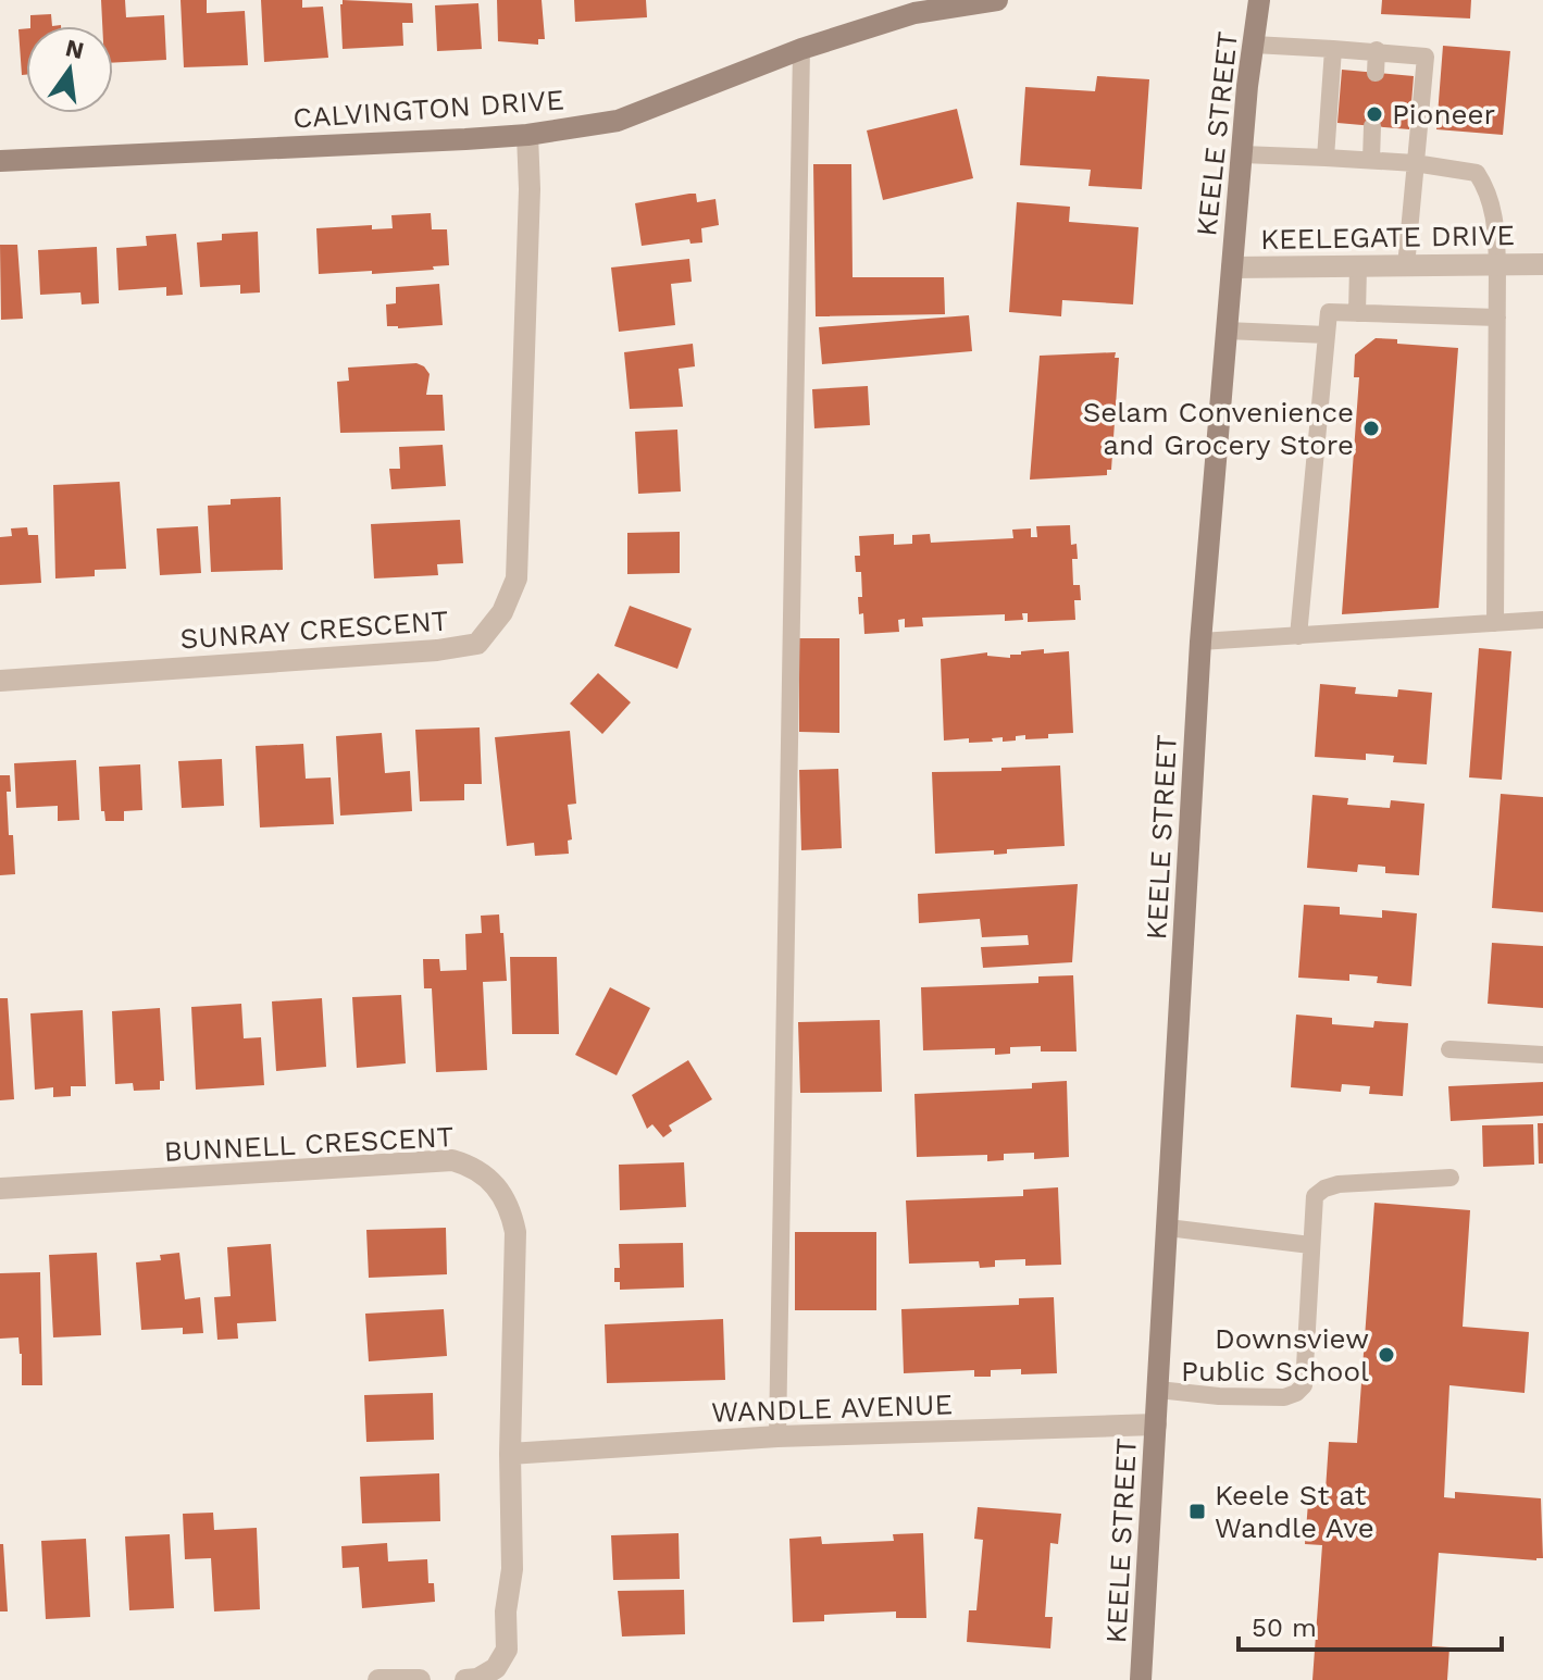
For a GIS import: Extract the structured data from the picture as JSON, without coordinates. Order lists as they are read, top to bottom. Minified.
{"streets":{"main road":["CALVINGTON DRIVE","KEELE STREET"],"street":["KEELEGATE DRIVE","SUNRAY CRESCENT","BUNNELL CRESCENT","WANDLE AVENUE"]},"crossings":[["CALVINGTON DRIVE","SUNRAY CRESCENT"],["KEELE STREET","KEELEGATE DRIVE"],["KEELE STREET","WANDLE AVENUE"],["BUNNELL CRESCENT","WANDLE AVENUE"]],"places":{"other":["Pioneer","Selam Convenience and Grocery Store","Downsview Public School"],"transit":["Keele St at Wandle Ave"]},"scale_bar":"50 m","north":"top"}
